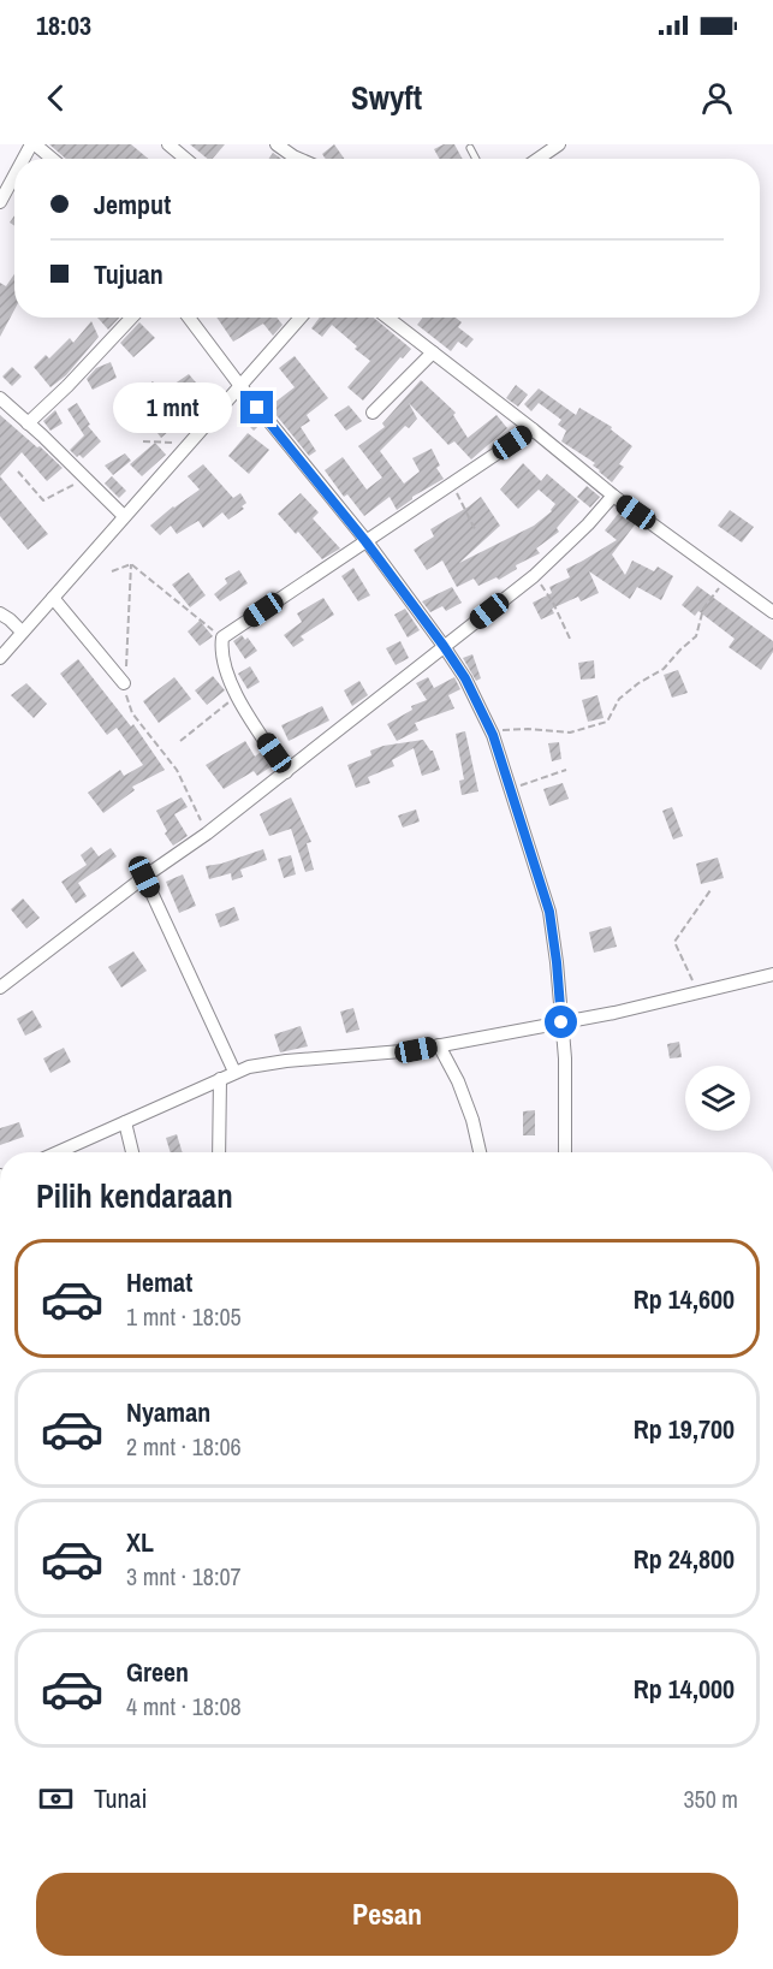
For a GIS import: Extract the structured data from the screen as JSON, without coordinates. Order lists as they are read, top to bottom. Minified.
{"page":{"status":"18:03","header":"Swyft","banner":["Jemput","Tujuan"],"bubble":"1 mnt","heading":"Pilih kendaraan","list":[{"name":"Hemat","note":"1 mnt · 18:05","value":"Rp 14,600"},{"name":"Nyaman","note":"2 mnt · 18:06","value":"Rp 19,700"},{"name":"XL","note":"3 mnt · 18:07","value":"Rp 24,800"},{"name":"Green","note":"4 mnt · 18:08","value":"Rp 14,000"}],"pay":["Tunai","350 m"],"buttons":"Pesan"}}
